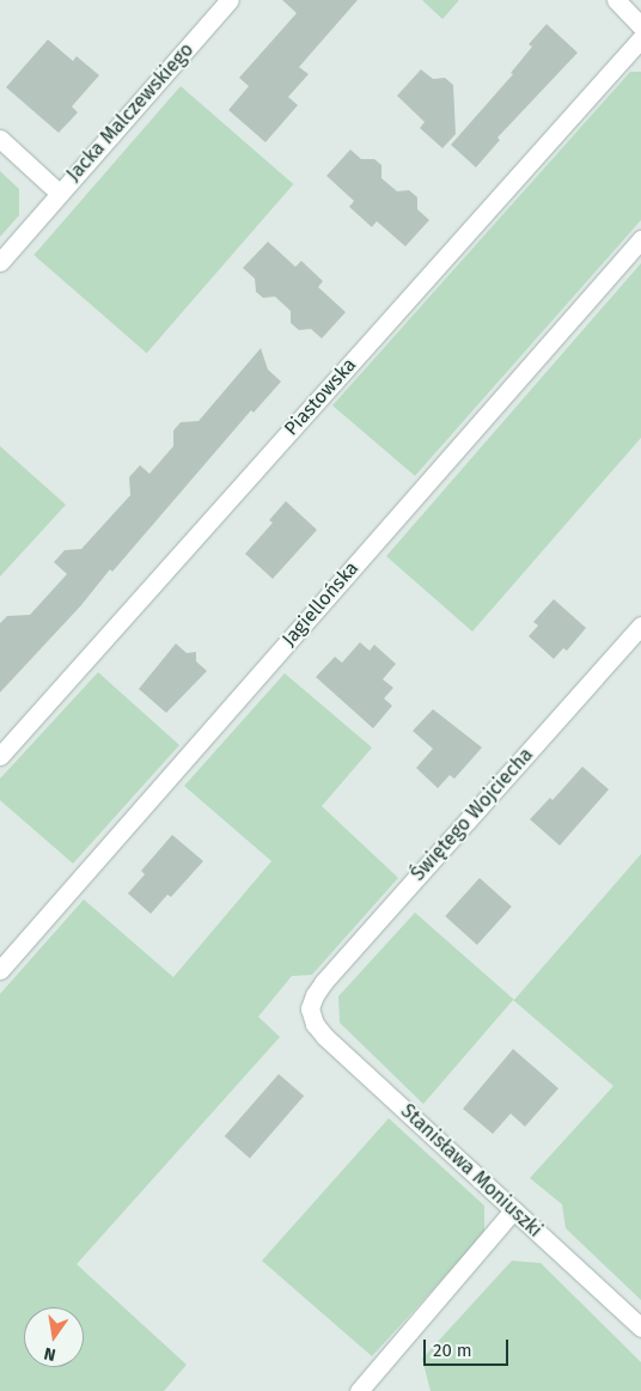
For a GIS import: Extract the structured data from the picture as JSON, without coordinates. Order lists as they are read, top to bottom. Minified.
{"streets":{"street":["Jacka Malczewskiego","Piastowska","Jagiellońska","Świętego Wojciecha","Stanisława Moniuszki"]},"crossings":[["Świętego Wojciecha","Stanisława Moniuszki"]],"scale_bar":"20 m","north":"bottom"}
